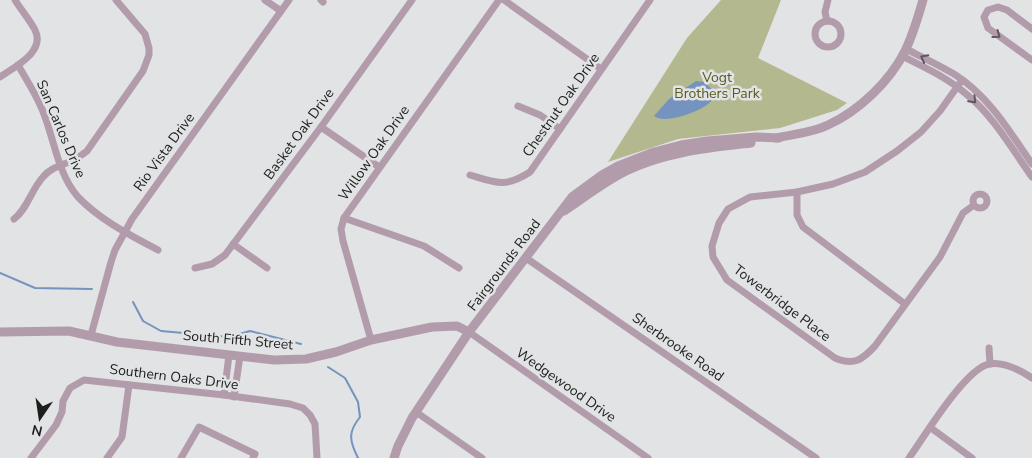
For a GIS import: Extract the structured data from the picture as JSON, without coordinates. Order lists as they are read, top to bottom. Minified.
{"streets":{"street":["Chestnut Oak Drive","San Carlos Drive","Basket Oak Drive","Rio Vista Drive","Willow Oak Drive","Fairgrounds Road","Towerbridge Place","South Fifth Street","Sherbrooke Road","Southern Oaks Drive","Wedgewood Drive"]},"crossings":[["San Carlos Drive","Rio Vista Drive"],["Rio Vista Drive","South Fifth Street"],["Willow Oak Drive","South Fifth Street"],["Fairgrounds Road","South Fifth Street"],["Fairgrounds Road","Sherbrooke Road"],["Fairgrounds Road","Wedgewood Drive"],["South Fifth Street","Wedgewood Drive"]],"parks":["Vogt Brothers Park"],"north":"bottom"}
